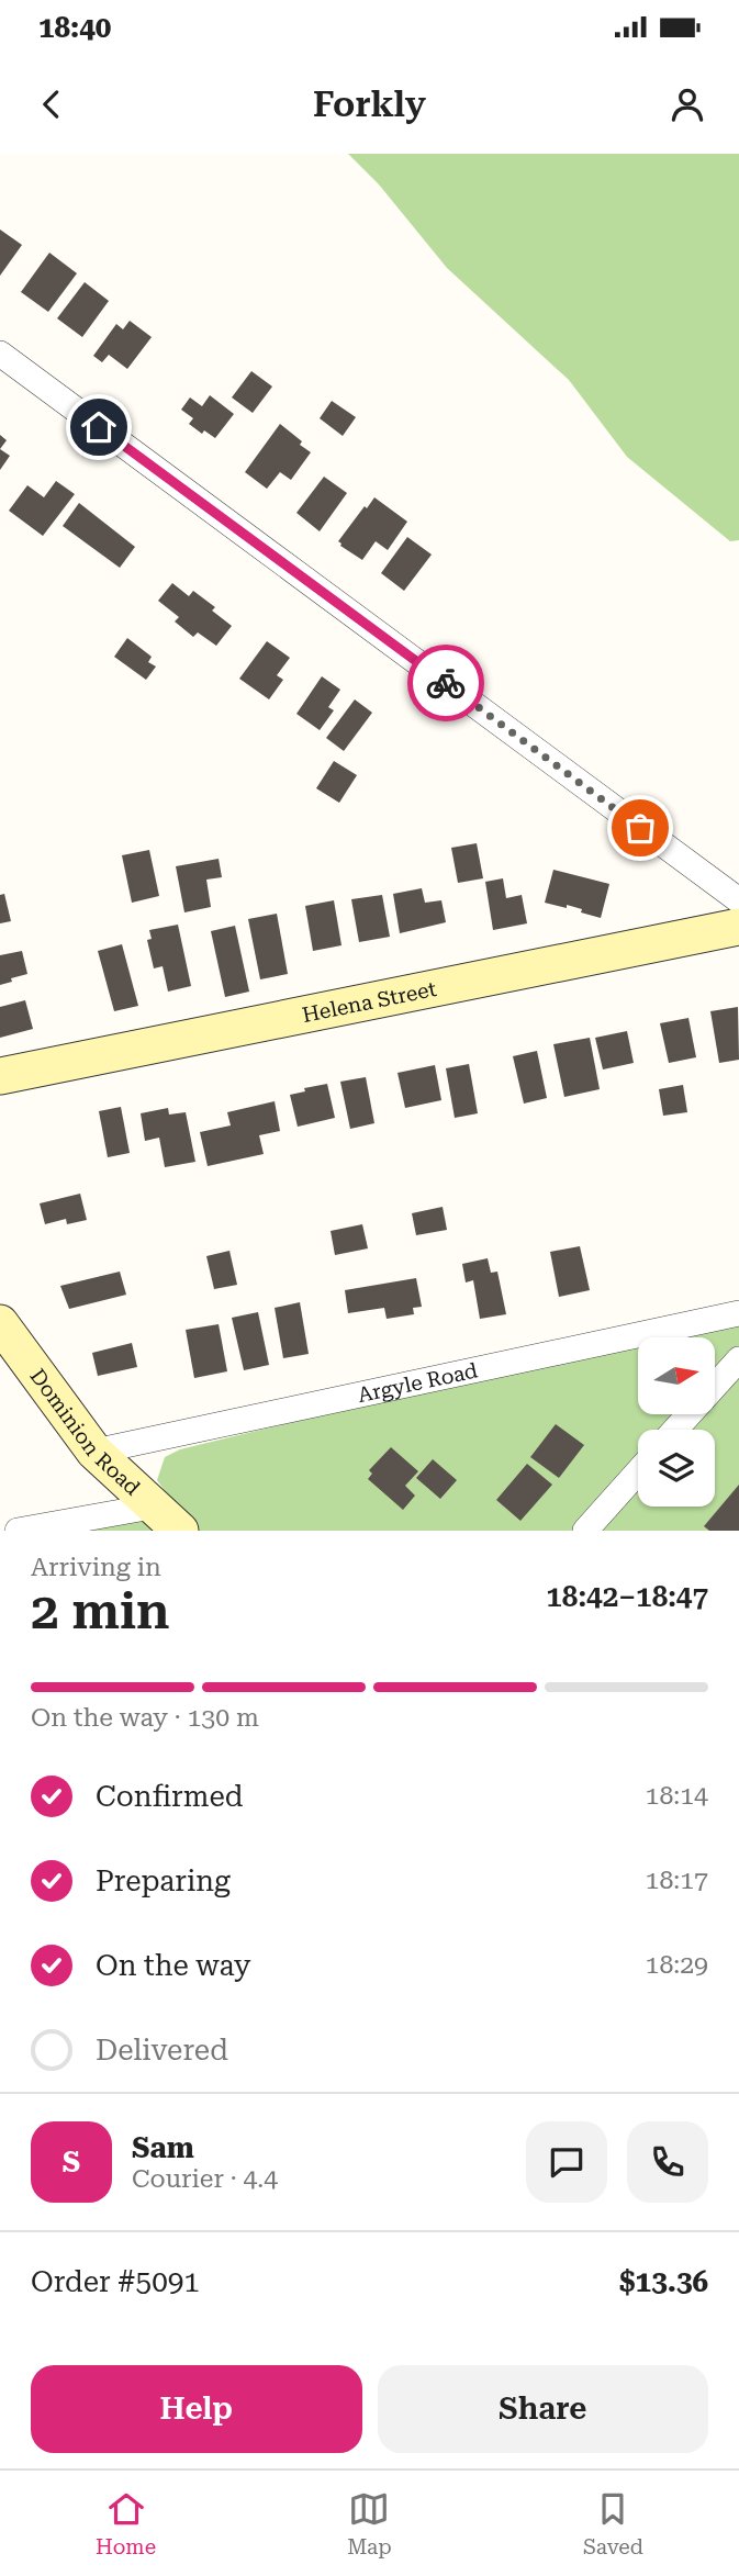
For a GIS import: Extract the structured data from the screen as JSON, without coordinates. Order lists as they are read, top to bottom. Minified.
{"streets":{"main road":["Helena Street","Dominion Road"],"street":["Argyle Road"]},"crossings":[["Argyle Road","Dominion Road"]],"north":"right","page":{"status":"18:40","header":"Forkly","heading":["2 min","Arriving in","18:42–18:47"],"panel":["Sam","Courier · 4.4","Order #5091","$13.36"],"bar":"On the way · 130 m","list":[["Confirmed","18:14"],["Preparing","18:17"],["On the way","18:29"],"Delivered"],"round":"S","buttons":["Help","Share"],"tabs":["Home","Map","Saved"]}}
